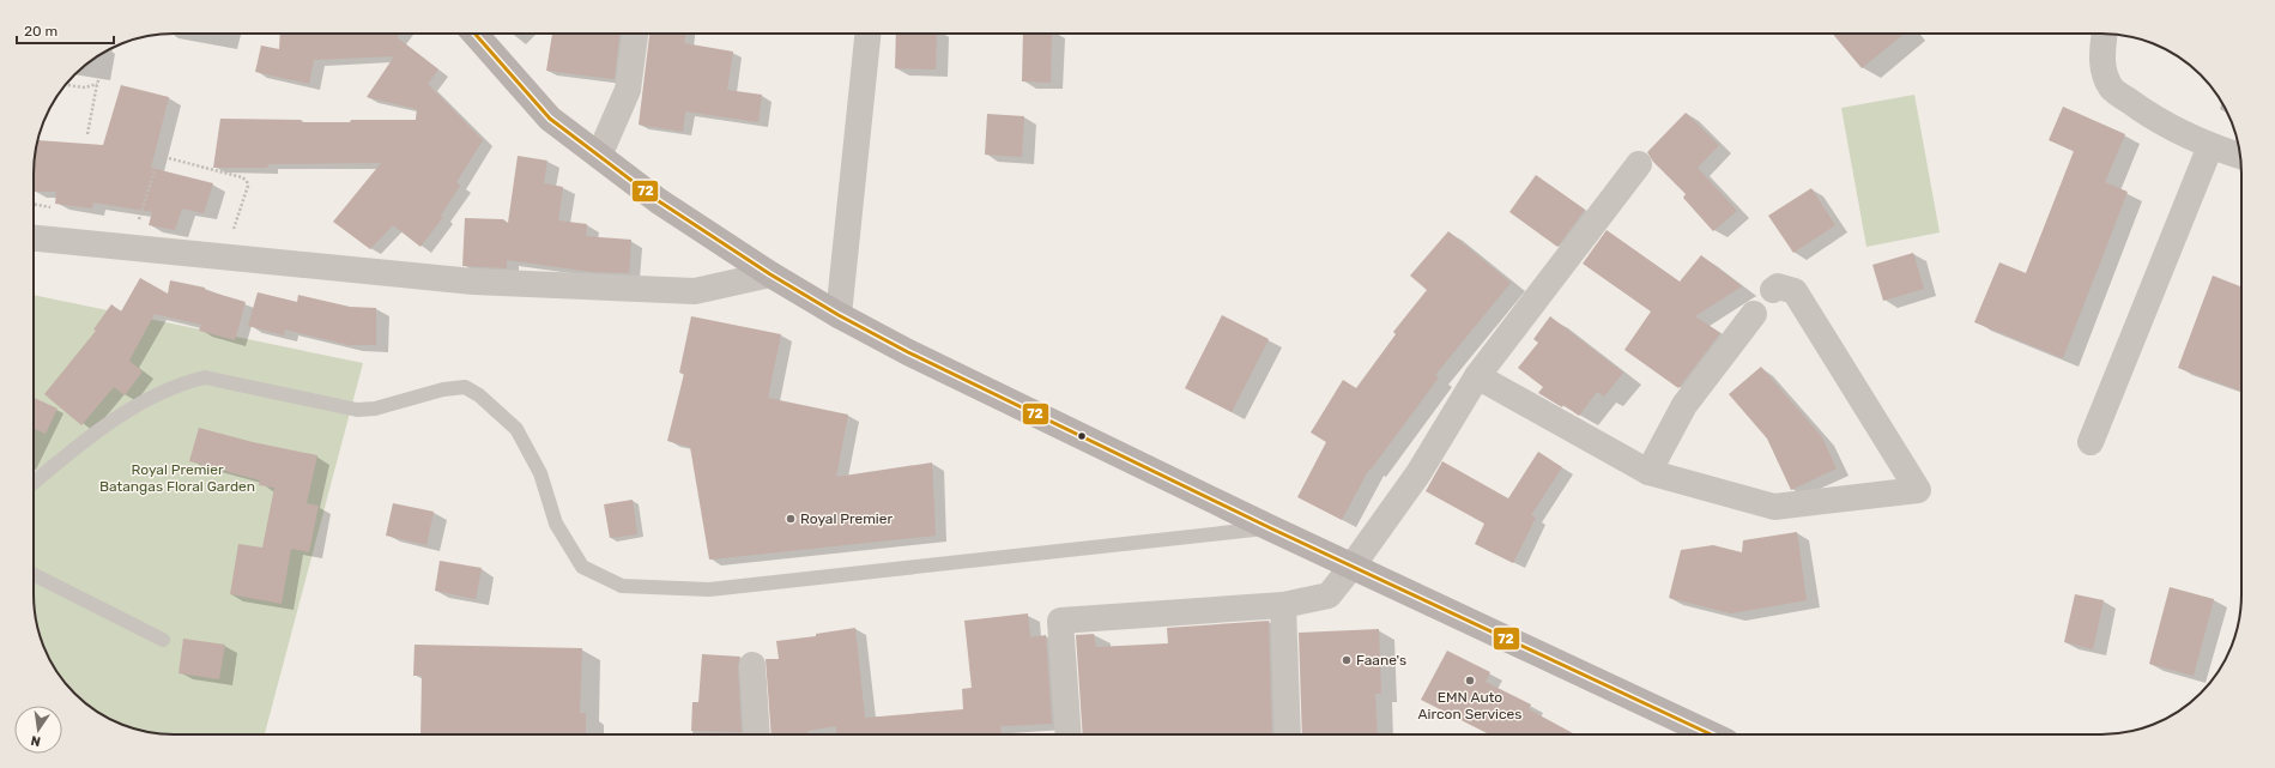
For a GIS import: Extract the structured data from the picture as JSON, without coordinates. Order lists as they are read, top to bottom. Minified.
{"parks":["Royal Premier Batangas Floral Garden"],"places":["Royal Premier","Faane's","EMN Auto Aircon Services"],"lines":["transit line 72"],"scale_bar":"20 m","north":"bottom"}
